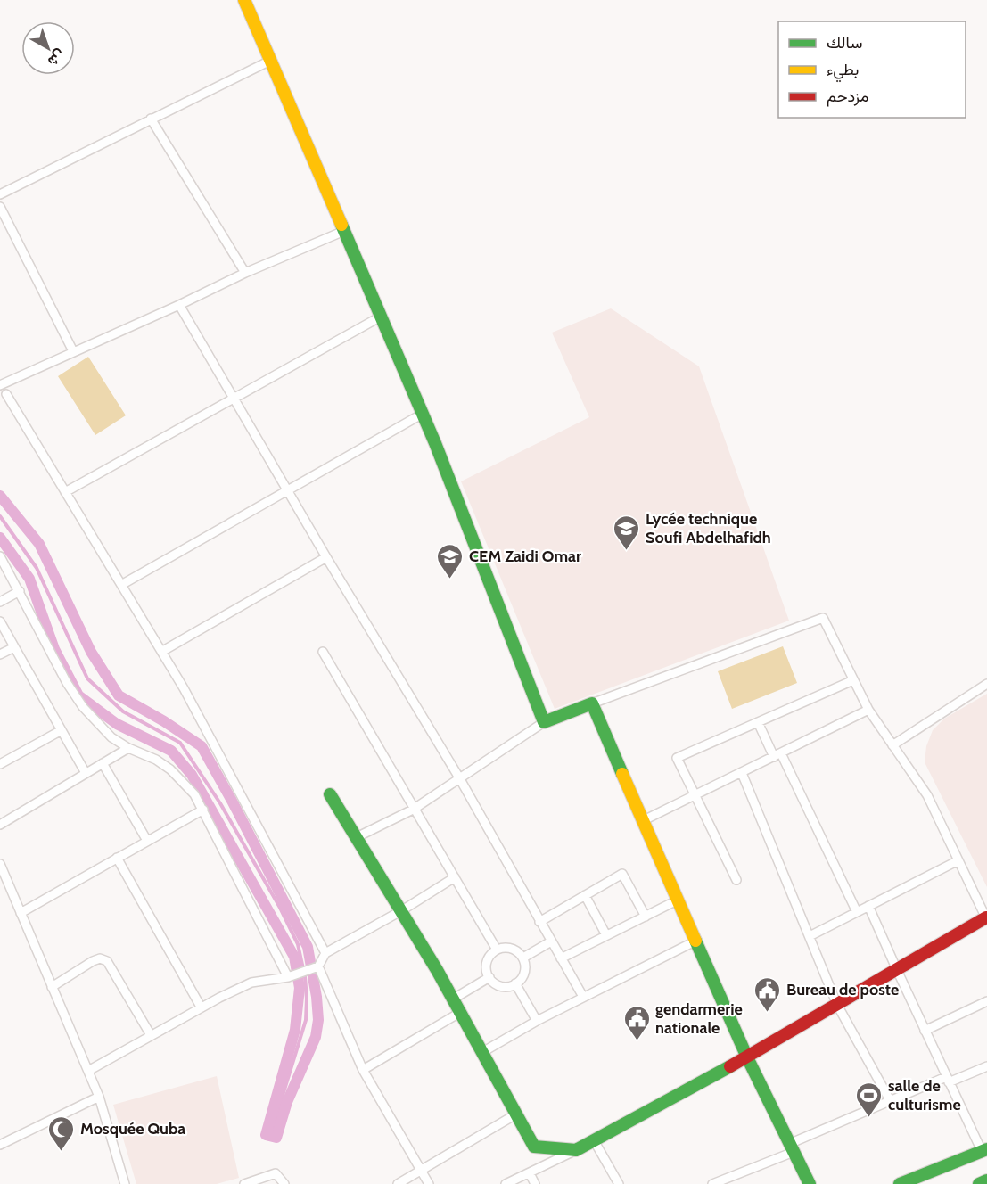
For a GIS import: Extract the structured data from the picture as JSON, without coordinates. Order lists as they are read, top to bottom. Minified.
{"places":{"school or university":["Lycée technique Soufi Abdelhafidh","CEM Zaidi Omar"],"public building":["Bureau de poste","gendarmerie nationale"],"sports":["salle de culturisme"],"mosque":["Mosquée Quba"]},"legend":["سالك","بطيء","مزدحم"],"north":"bottom right"}
